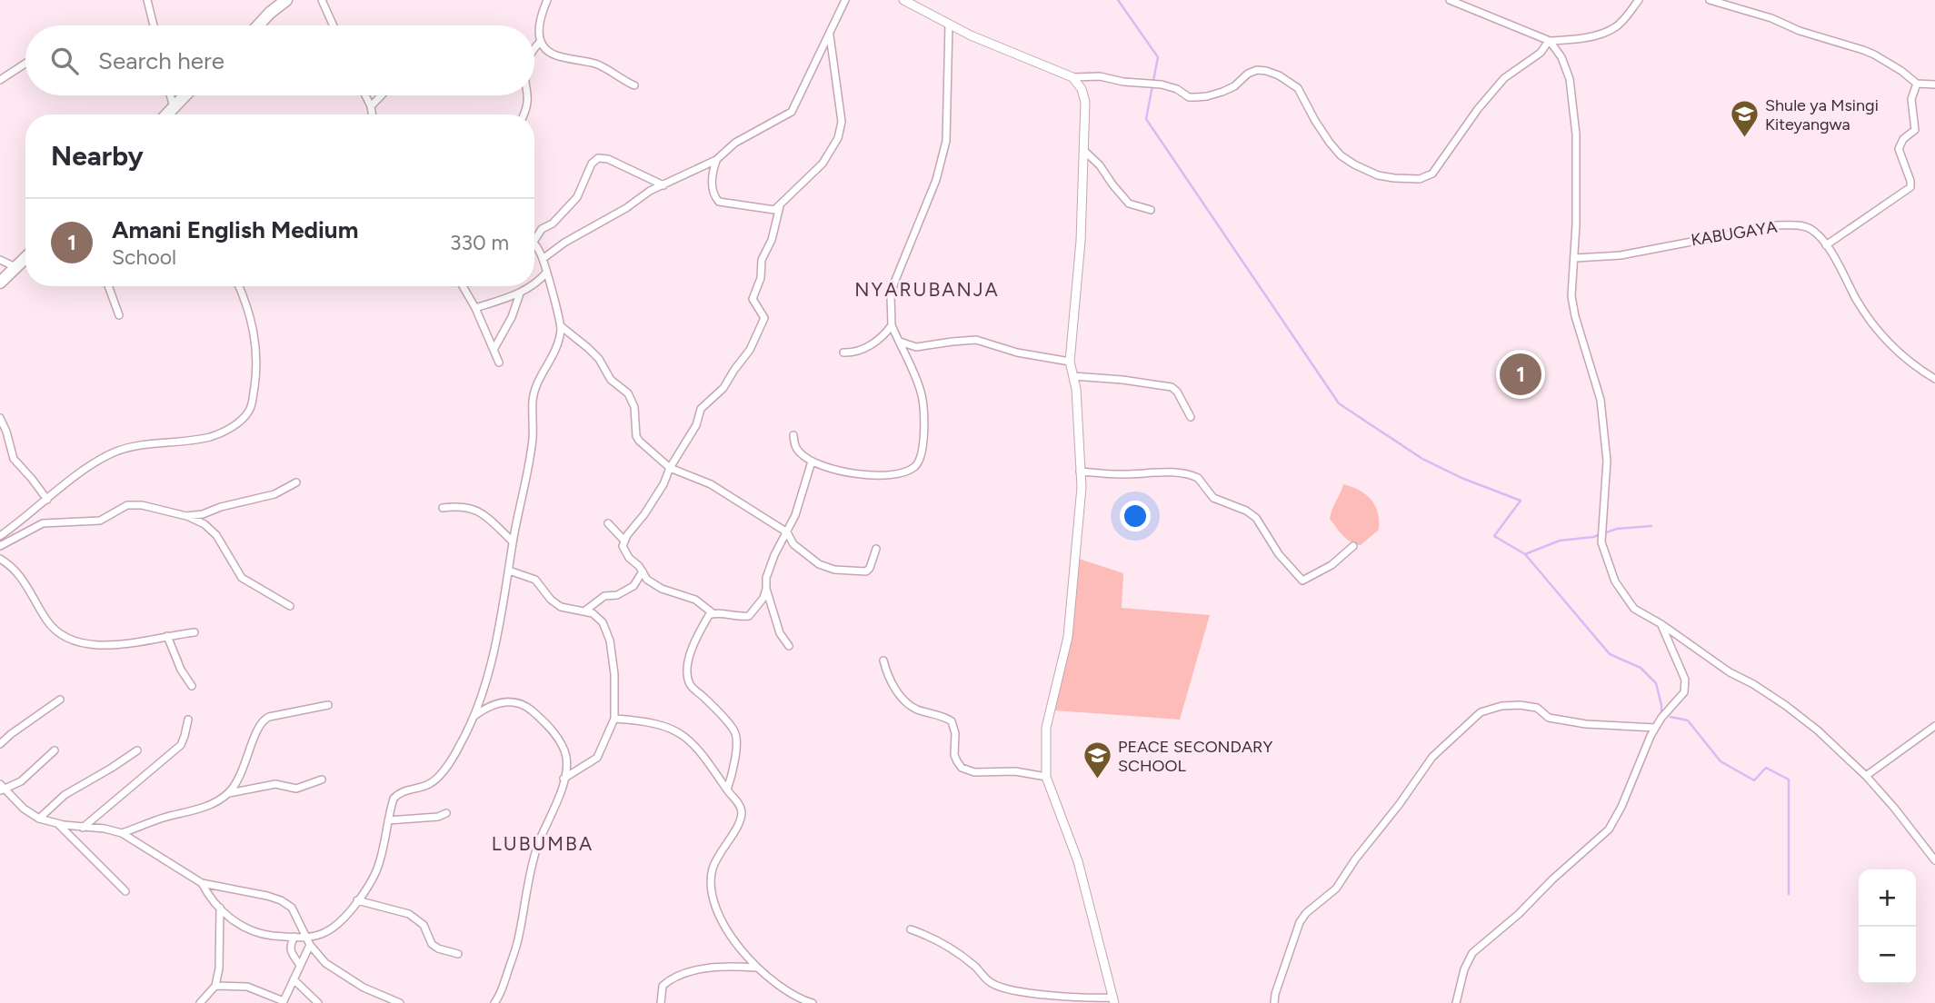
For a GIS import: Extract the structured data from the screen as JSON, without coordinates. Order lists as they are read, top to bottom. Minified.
{"streets":{"street":["KABUGAYA"]},"districts":["NYARUBANJA","LUBUMBA"],"places":{"school or university":["Shule ya Msingi Kiteyangwa","PEACE SECONDARY SCHOOL"]},"page":{"search":"Search here","heading":"Nearby","list":[{"mark":"1","name":"Amani English Medium","note":"School","value":"330 m"}],"pins":"1","map_buttons":["+","−"]}}
